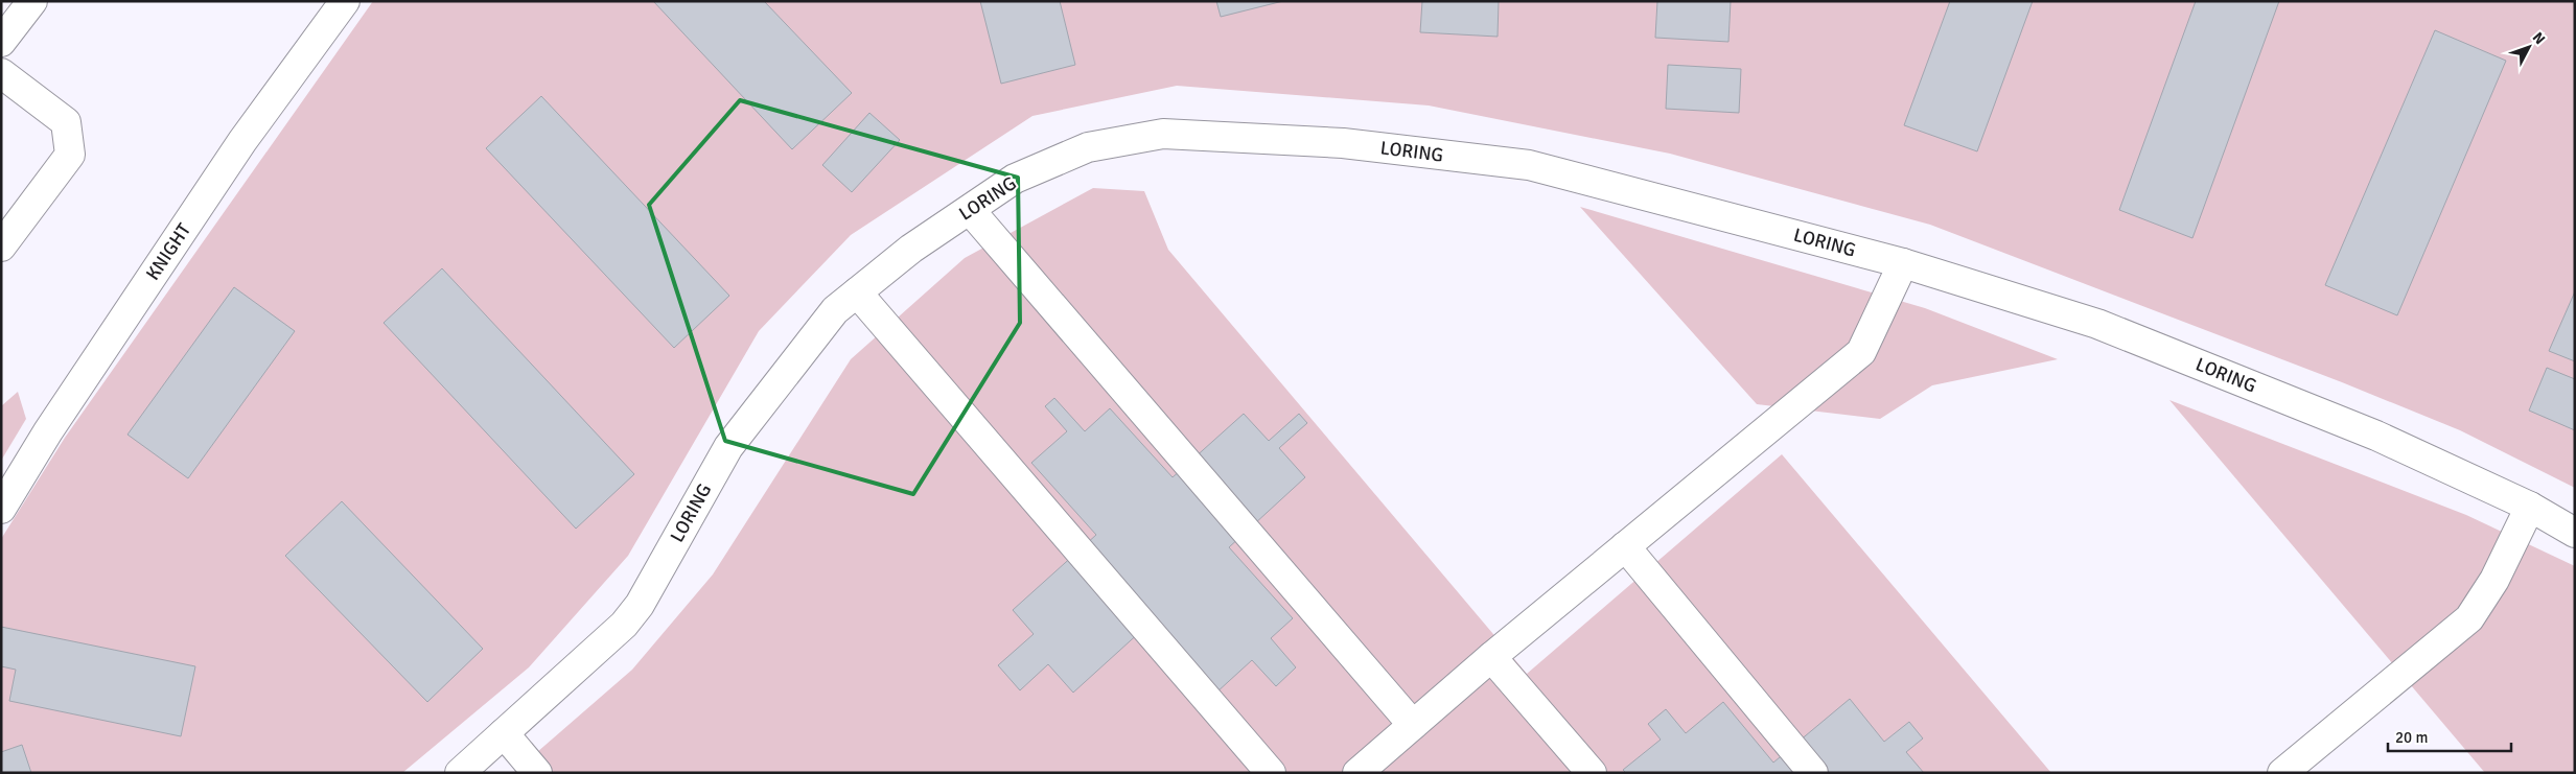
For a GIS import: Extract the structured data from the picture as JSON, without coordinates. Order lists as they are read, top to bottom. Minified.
{"streets":{"street":["LORING","KNIGHT"]},"scale_bar":"20 m","north":"top right"}
